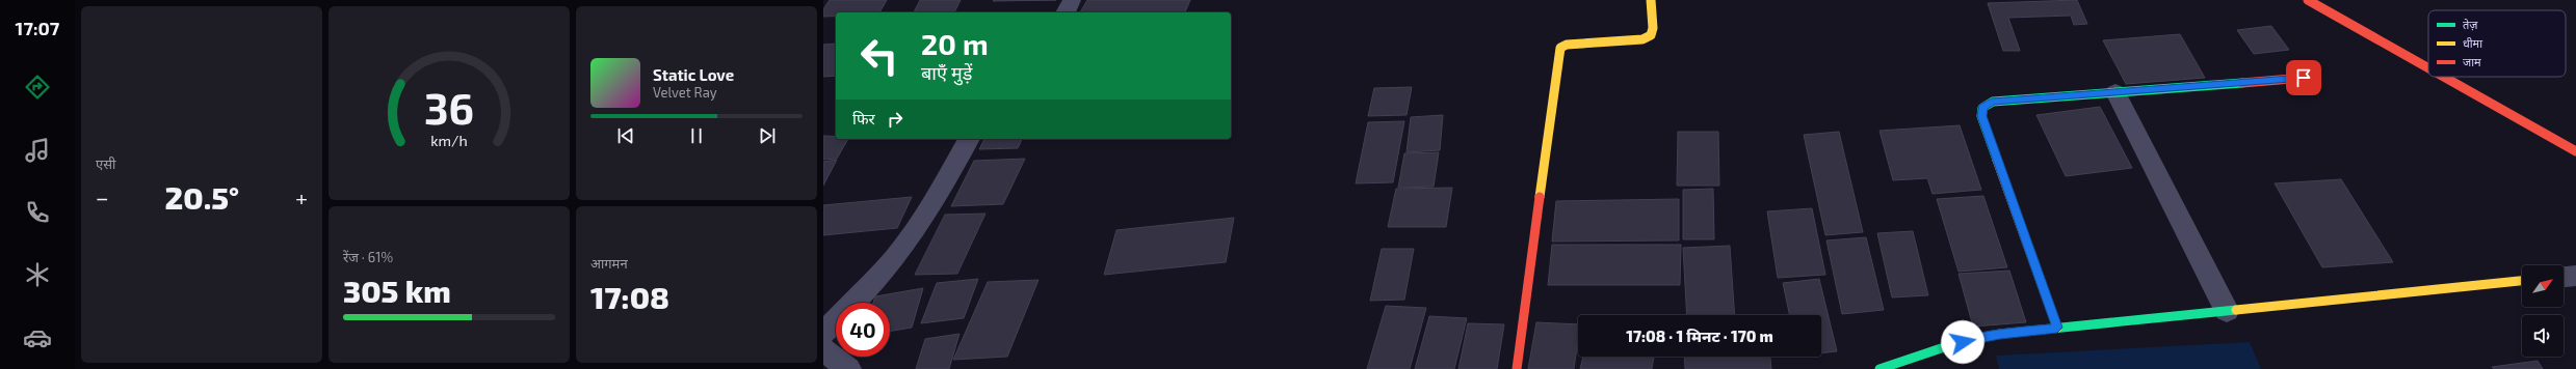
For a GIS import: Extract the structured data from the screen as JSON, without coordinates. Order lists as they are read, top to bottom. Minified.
{"legend":["तेज़","धीमा","जाम"],"north":"top right","page":{"tabs":"17:07","tile":["एसी",["रेंज · 61%","305 km"],["आगमन","17:08"]],"turn":["20 m","बाएँ मुड़ें"],"song":["Static Love","Velvet Ray"],"then":"फिर","heat":["−","20.5°","+"],"limit":"40","trip":"17:08 · 1 मिनट · 170 m","gauge":["36","km/h"]}}
